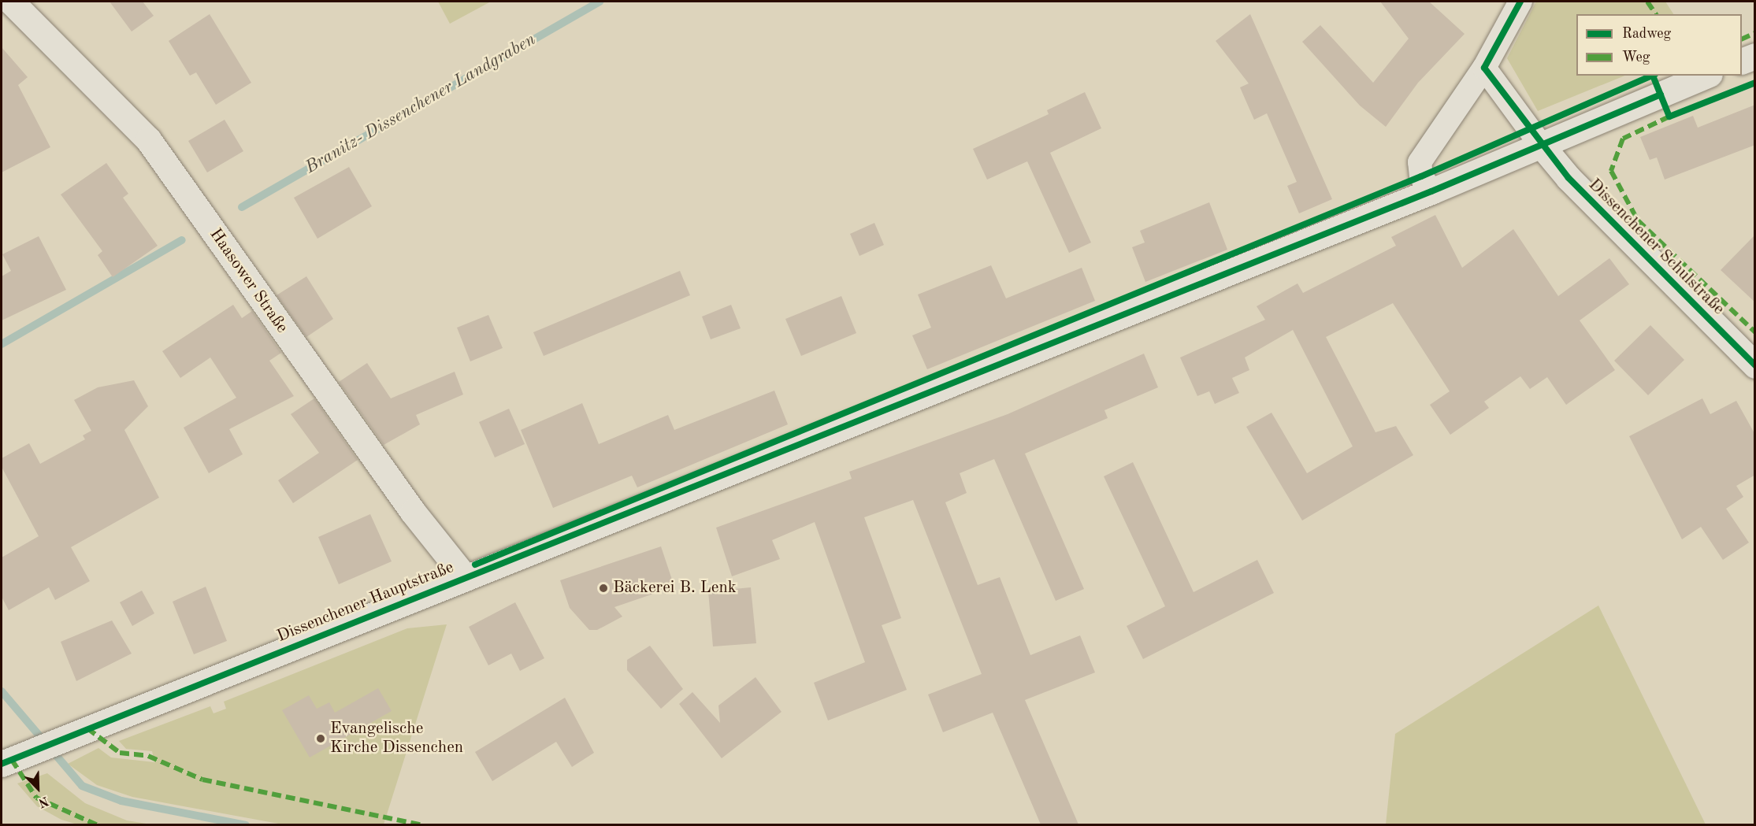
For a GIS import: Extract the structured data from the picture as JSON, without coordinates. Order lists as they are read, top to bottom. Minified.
{"streets":{"main road":["Dissenchener Schulstraße","Haasower Straße","Dissenchener Hauptstraße"]},"crossings":[["Dissenchener Schulstraße","Dissenchener Hauptstraße"],["Haasower Straße","Dissenchener Hauptstraße"]],"water":["Branitz- Dissenchener Landgraben"],"places":["Bäckerei B. Lenk","Evangelische Kirche Dissenchen"],"legend":["Radweg","Weg"],"north":"bottom right"}
